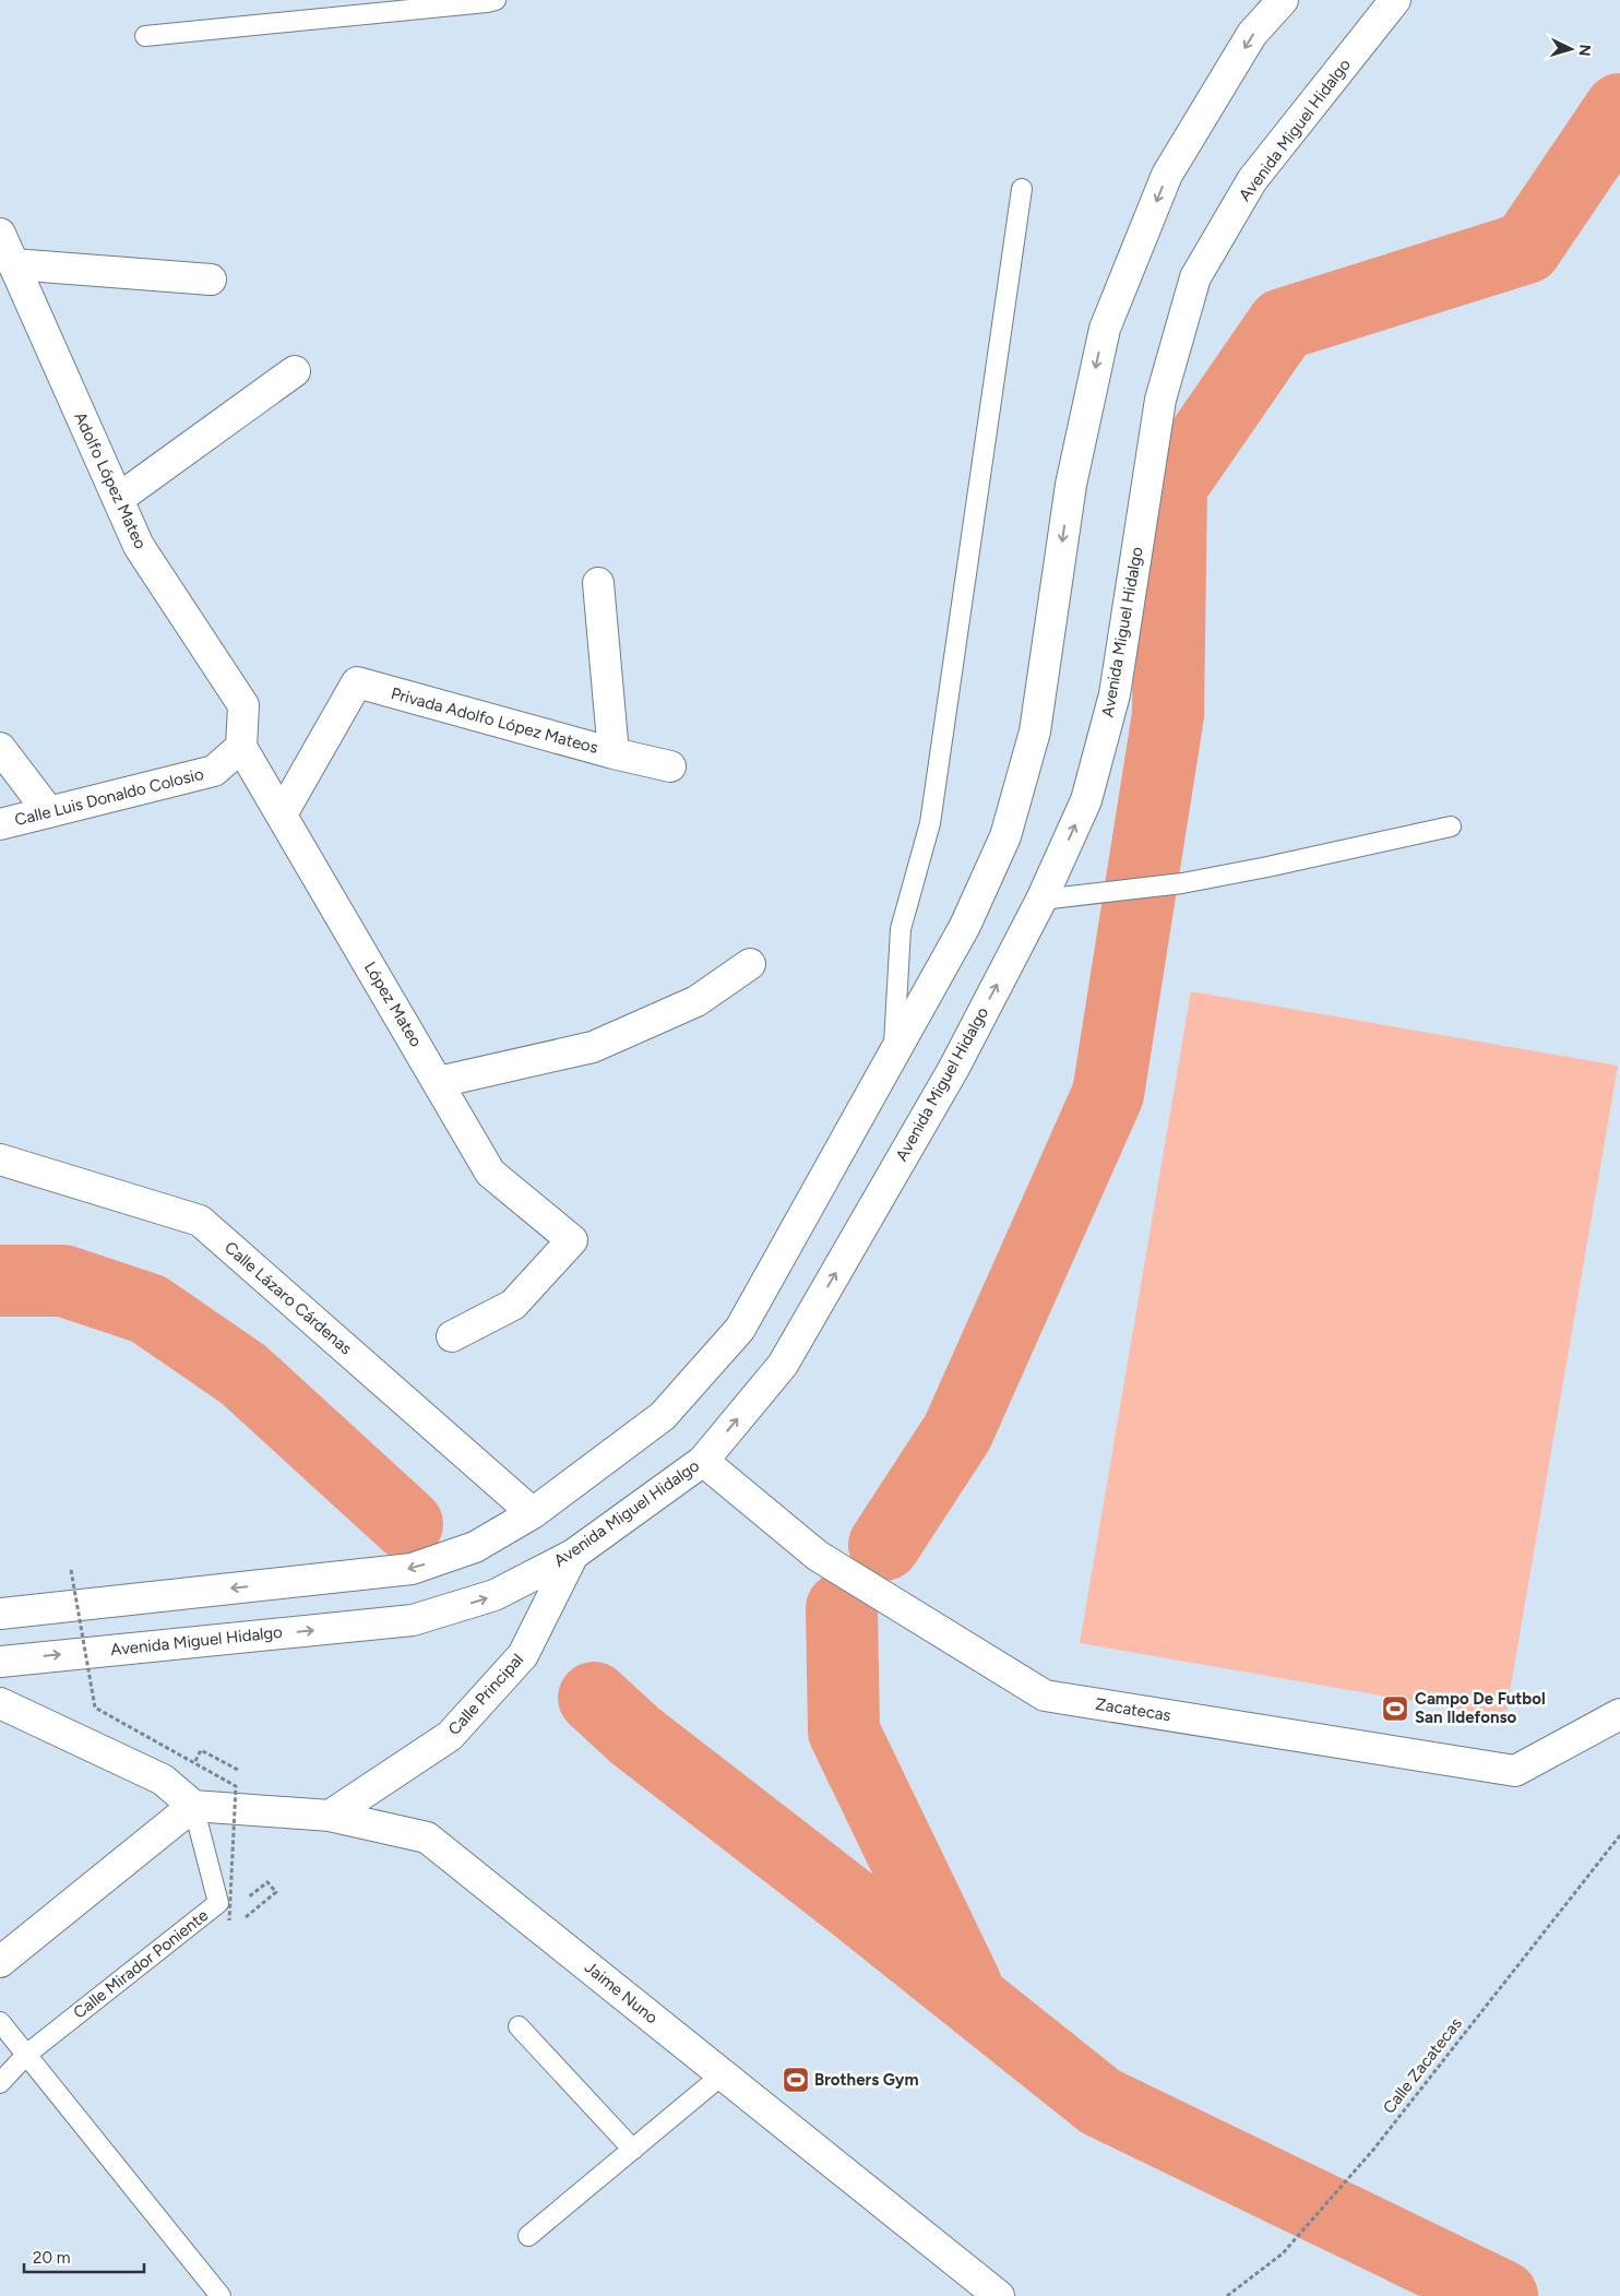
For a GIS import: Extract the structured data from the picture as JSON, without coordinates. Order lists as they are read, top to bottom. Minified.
{"streets":{"main road":["Avenida Miguel Hidalgo","Adolfo López Mateo","Privada Adolfo López Mateos","Calle Luis Donaldo Colosio","López Mateo","Calle Lázaro Cárdenas","Calle Principal","Zacatecas","Jaime Nuno"],"lane":["Calle Mirador Poniente"],"path":["Calle Zacatecas"]},"crossings":[["Avenida Miguel Hidalgo","Calle Principal"],["Avenida Miguel Hidalgo","Zacatecas"],["Adolfo López Mateo","Calle Luis Donaldo Colosio"],["Adolfo López Mateo","López Mateo"],["Privada Adolfo López Mateos","López Mateo"],["Calle Luis Donaldo Colosio","López Mateo"],["Calle Principal","Jaime Nuno"],["Calle Mirador Poniente","Jaime Nuno"]],"places":{"sports":["Campo De Futbol San Ildefonso","Brothers Gym"]},"scale_bar":"20 m","north":"right"}
